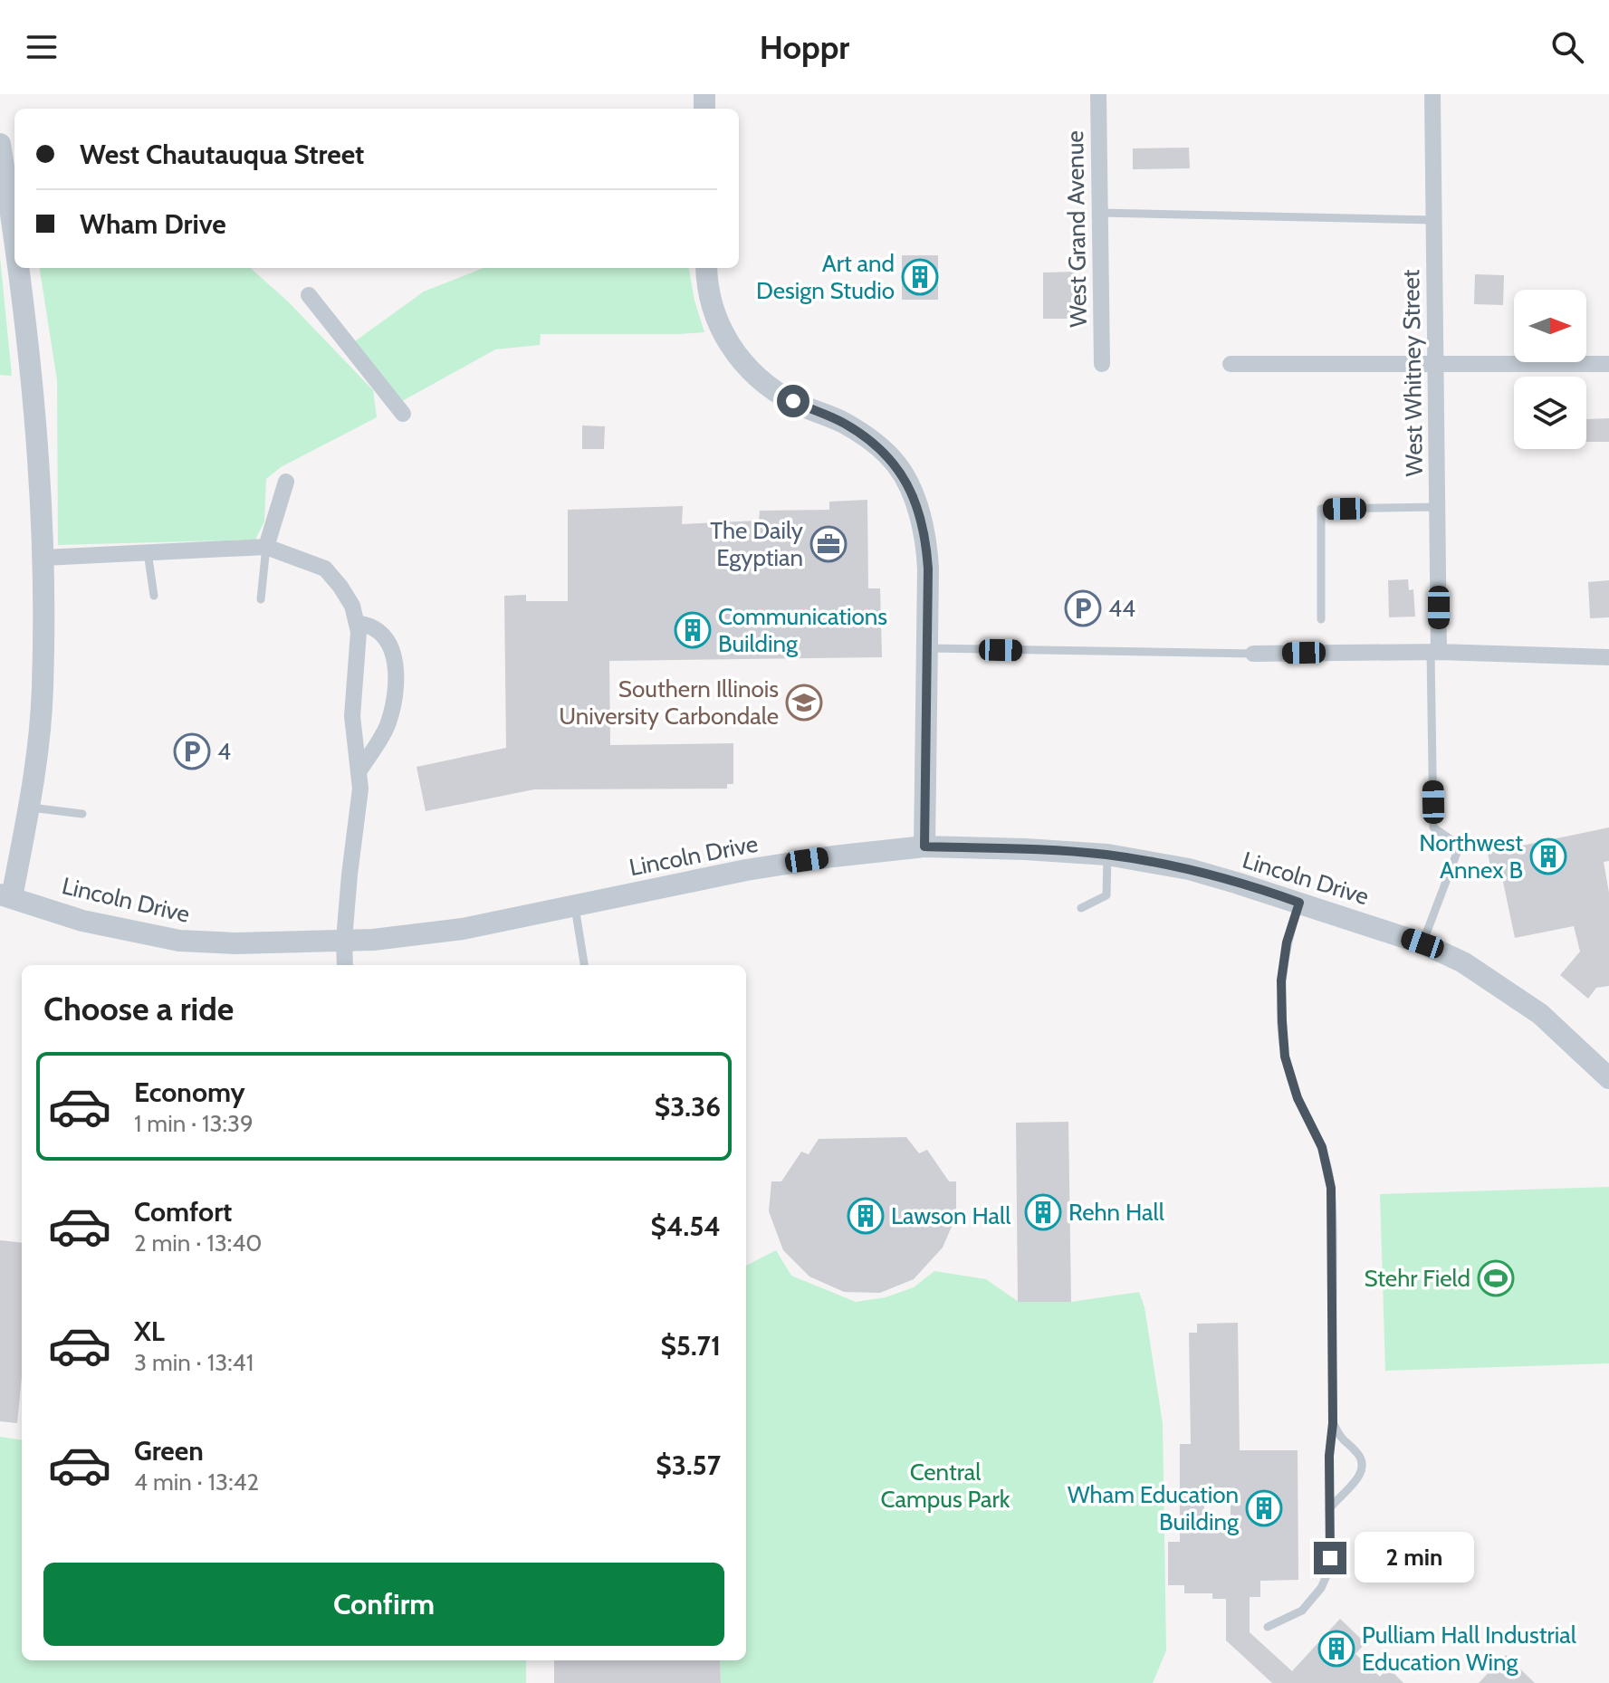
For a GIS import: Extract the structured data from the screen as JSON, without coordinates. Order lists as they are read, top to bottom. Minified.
{"streets":{"street":["West Grand Avenue","West Whitney Street","Lincoln Drive"]},"parks":["Central Campus Park"],"places":{"building":["Art and Design Studio","Communications Building","Northwest Annex B","Rehn Hall","Lawson Hall","Wham Education Building","Pulliam Hall Industrial Education Wing"],"office":["The Daily Egyptian"],"parking":["44","4"],"school or university":["Southern Illinois University Carbondale"],"sports":["Stehr Field"]},"north":"right","page":{"header":"Hoppr","banner":["West Chautauqua Street","Wham Drive"],"heading":"Choose a ride","list":[{"name":"Economy","note":"1 min · 13:39","value":"$3.36"},{"name":"Comfort","note":"2 min · 13:40","value":"$4.54"},{"name":"XL","note":"3 min · 13:41","value":"$5.71"},{"name":"Green","note":"4 min · 13:42","value":"$3.57"}],"bubble":"2 min","buttons":"Confirm"}}
